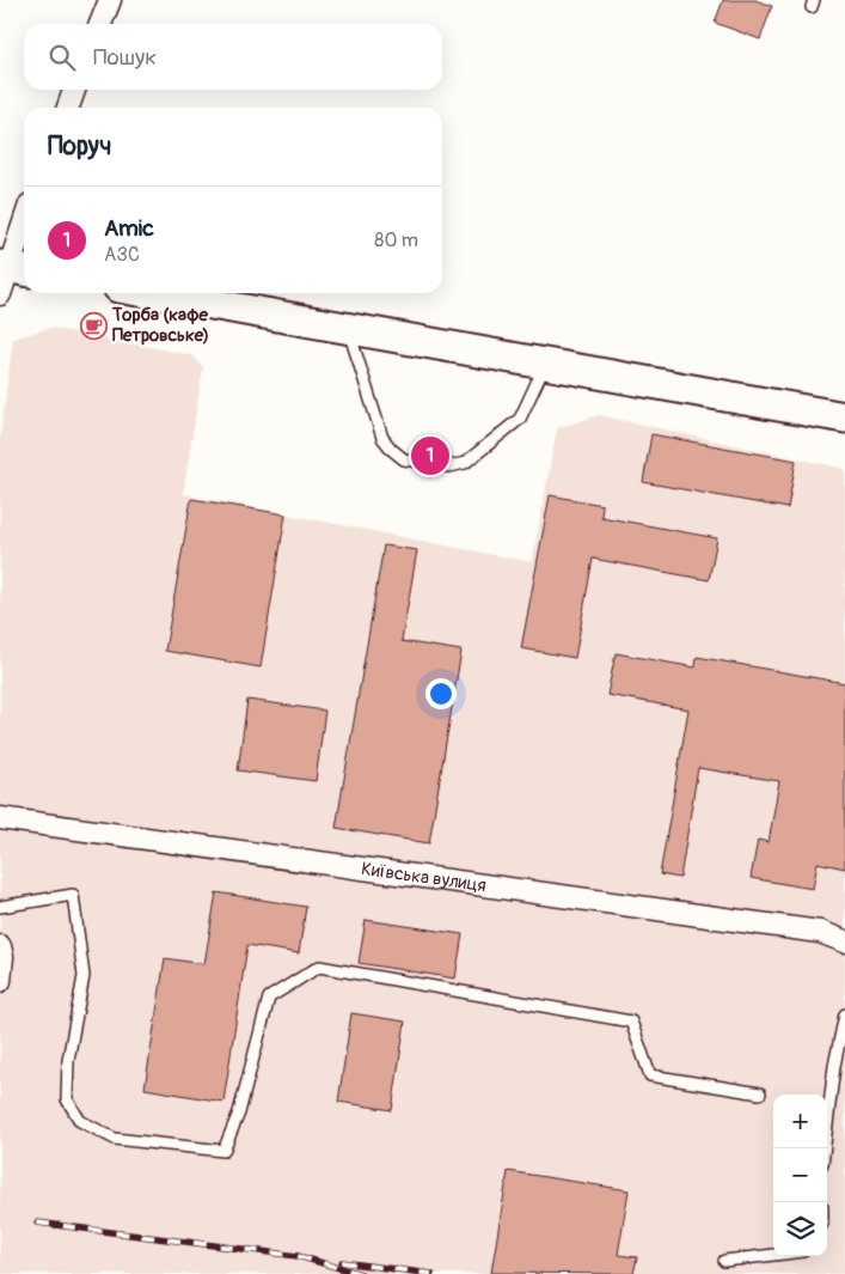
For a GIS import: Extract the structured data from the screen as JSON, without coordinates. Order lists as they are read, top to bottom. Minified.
{"streets":{"street":["Київська вулиця"]},"places":{"cafe":["Торба (кафе Петровське)"]},"page":{"search":"Пошук","heading":"Поруч","list":[{"mark":"1","name":"Amic","note":"АЗС","value":"80 m"}],"pins":"1","map_buttons":["+","−"]}}
